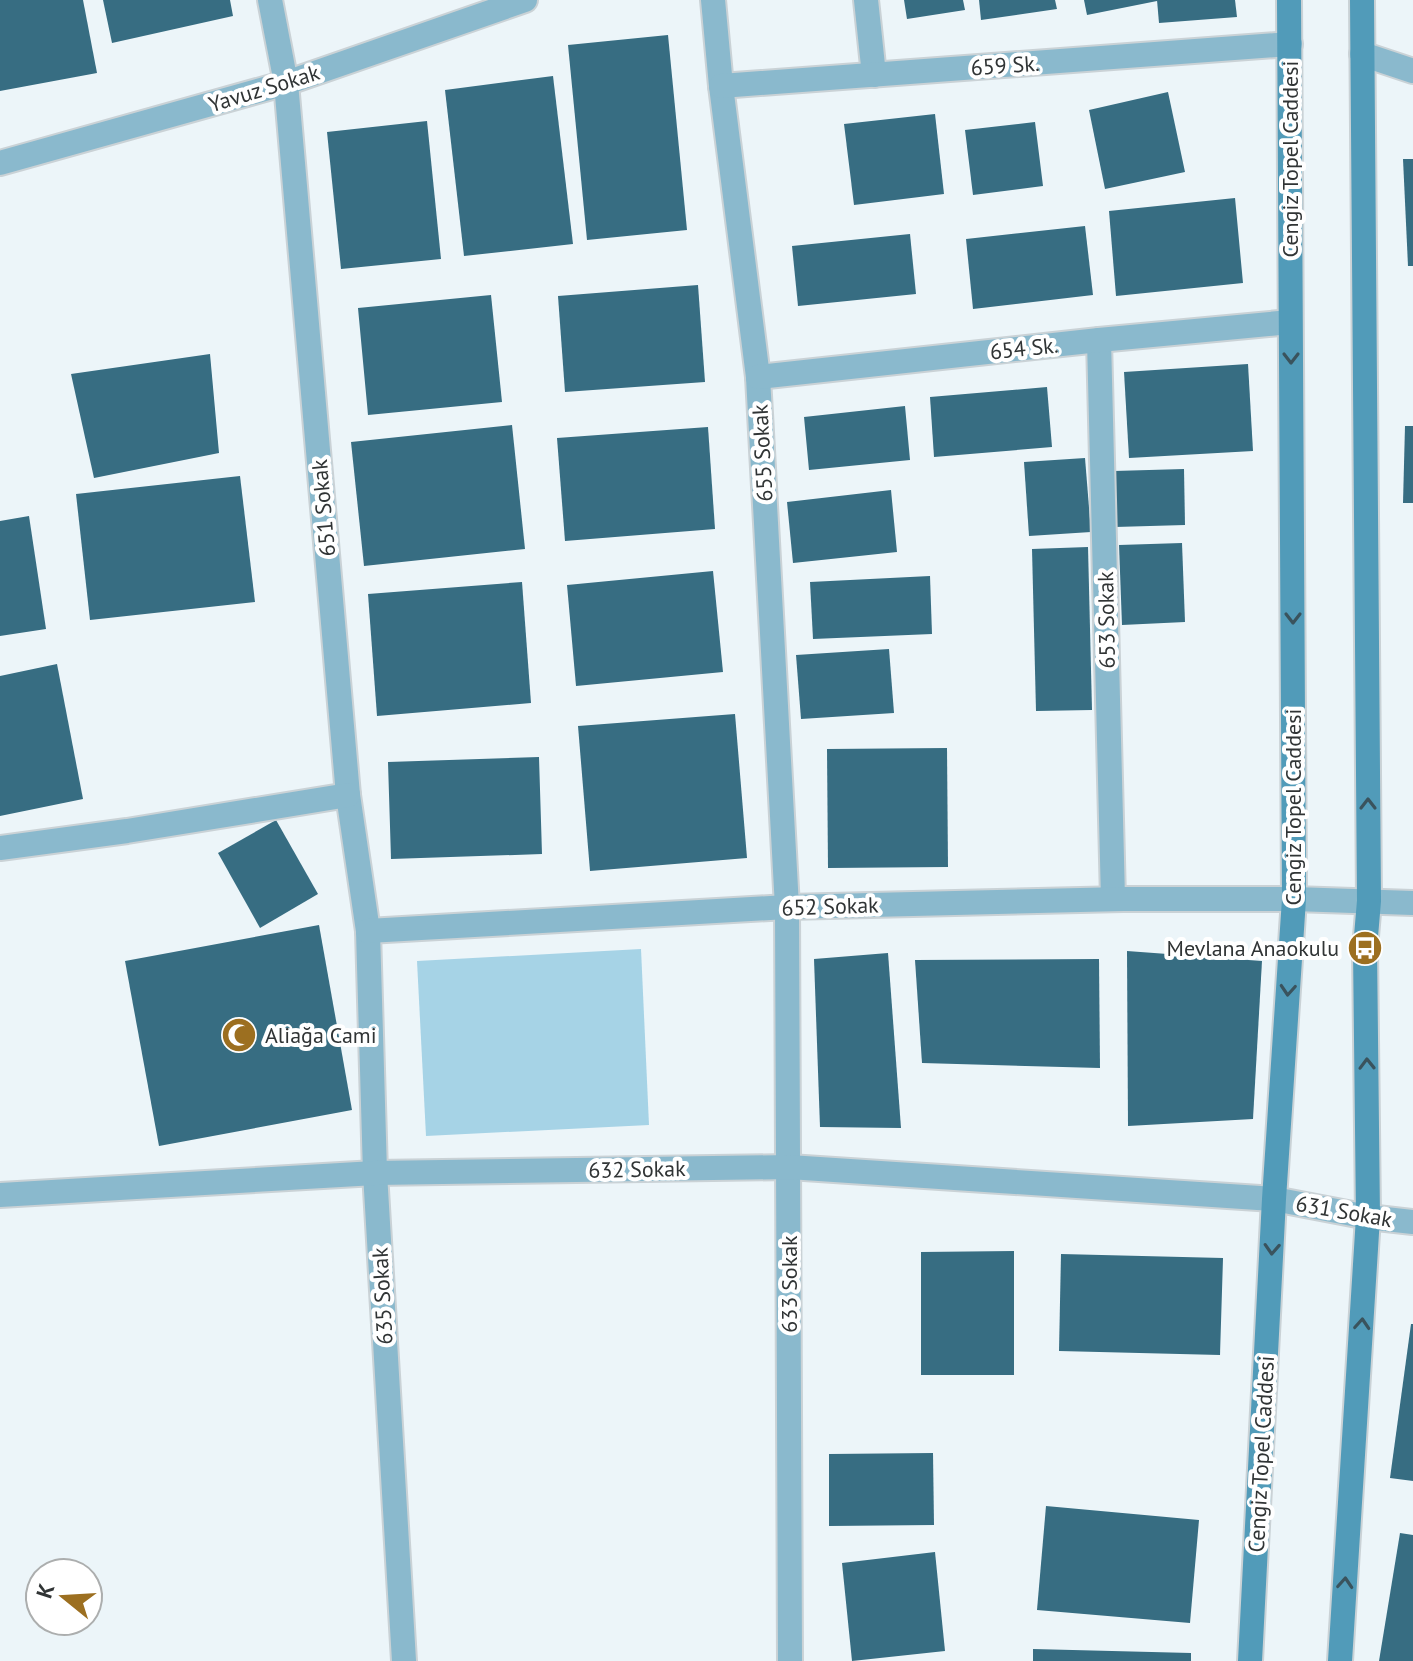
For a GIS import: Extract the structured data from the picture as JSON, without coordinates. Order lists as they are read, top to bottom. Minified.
{"streets":{"street":["659 Sk.","Yavuz Sokak","Cengiz Topel Caddesi","654 Sk.","655 Sokak","651 Sokak","653 Sokak","652 Sokak","632 Sokak","631 Sokak","633 Sokak","635 Sokak"]},"crossings":[["659 Sk.","Cengiz Topel Caddesi"],["659 Sk.","655 Sokak"],["Yavuz Sokak","651 Sokak"],["Cengiz Topel Caddesi","654 Sk."],["Cengiz Topel Caddesi","652 Sokak"],["Cengiz Topel Caddesi","632 Sokak"],["Cengiz Topel Caddesi","631 Sokak"],["654 Sk.","655 Sokak"],["654 Sk.","653 Sokak"],["655 Sokak","652 Sokak"],["655 Sokak","633 Sokak"],["651 Sokak","652 Sokak"],["651 Sokak","635 Sokak"],["653 Sokak","652 Sokak"],["652 Sokak","633 Sokak"],["652 Sokak","635 Sokak"],["632 Sokak","631 Sokak"],["632 Sokak","633 Sokak"],["632 Sokak","635 Sokak"]],"places":{"bus stop":["Mevlana Anaokulu"],"mosque":["Aliağa Cami"]},"north":"left"}
